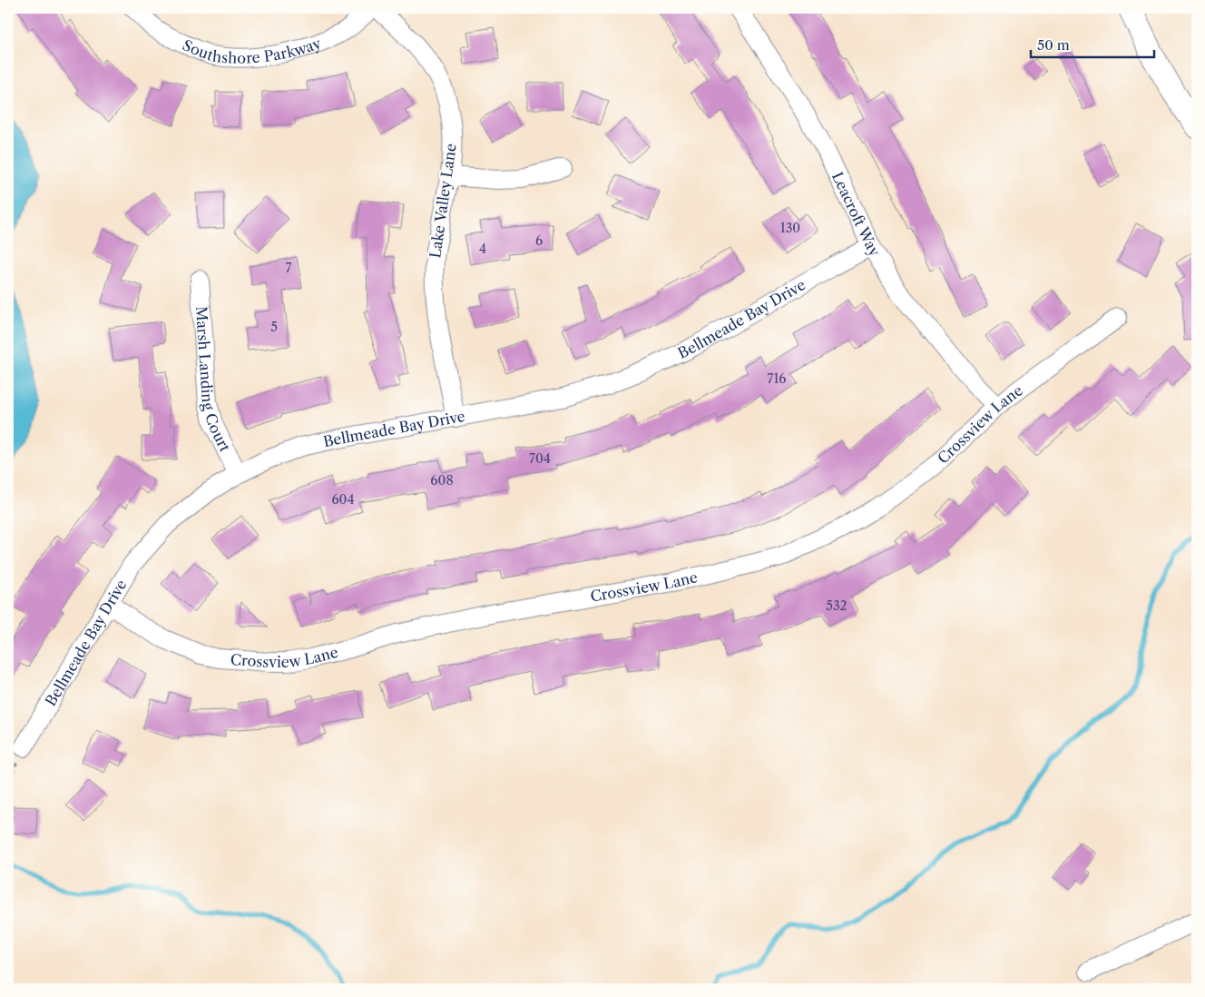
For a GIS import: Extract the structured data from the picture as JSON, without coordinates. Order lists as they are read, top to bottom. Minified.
{"streets":{"street":["Southshore Parkway","Lake Valley Lane","Leacroft Way","Bellmeade Bay Drive","Marsh Landing Court","Crossview Lane"]},"crossings":[["Lake Valley Lane","Bellmeade Bay Drive"],["Leacroft Way","Bellmeade Bay Drive"],["Leacroft Way","Crossview Lane"],["Bellmeade Bay Drive","Marsh Landing Court"],["Bellmeade Bay Drive","Crossview Lane"]],"house_numbers":["130","6","4","7","5","716","704","608","604","532"],"scale_bar":"50 m"}
